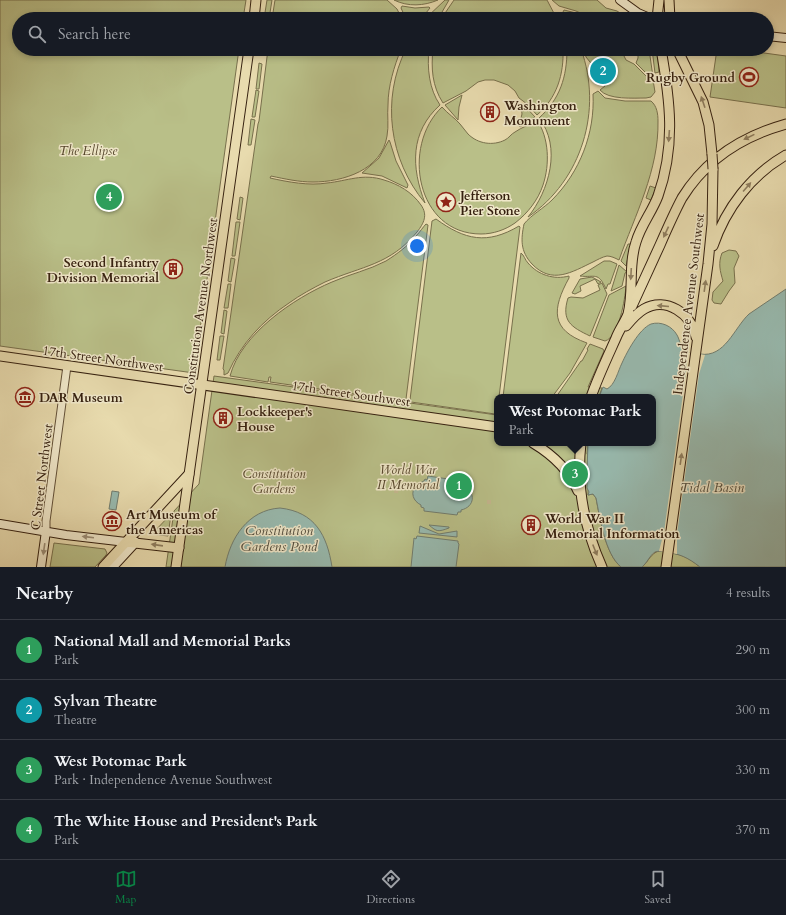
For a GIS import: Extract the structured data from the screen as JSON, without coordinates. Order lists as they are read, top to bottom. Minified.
{"streets":{"main road":["Independence Avenue Southwest","Constitution Avenue Northwest","17th Street Northwest","17th Street Southwest","C Street Northwest"]},"crossings":[["Constitution Avenue Northwest","17th Street Northwest"],["Constitution Avenue Northwest","17th Street Southwest"],["17th Street Northwest","17th Street Southwest"],["17th Street Northwest","C Street Northwest"]],"water":["Tidal Basin","Constitution Gardens Pond"],"parks":["The Ellipse","World War II Memorial","Constitution Gardens"],"places":{"sports":["Rugby Ground"],"building":["Washington Monument","Second Infantry Division Memorial","Lockkeeper's House","World War II Memorial Information"],"place":["Jefferson Pier Stone"],"museum":["DAR Museum","Art Museum of the Americas"]},"page":{"search":"Search here","pins":["2","4","3","1"],"popup":["West Potomac Park","Park"],"heading":["Nearby","4 results"],"list":[{"mark":"1","name":"National Mall and Memorial Parks","note":"Park","value":"290 m"},{"mark":"2","name":"Sylvan Theatre","note":"Theatre","value":"300 m"},{"mark":"3","name":"West Potomac Park","note":"Park · Independence Avenue Southwest","value":"330 m"},{"mark":"4","name":"The White House and President's Park","note":"Park","value":"370 m"}],"nav":["Map","Directions","Saved"]}}
